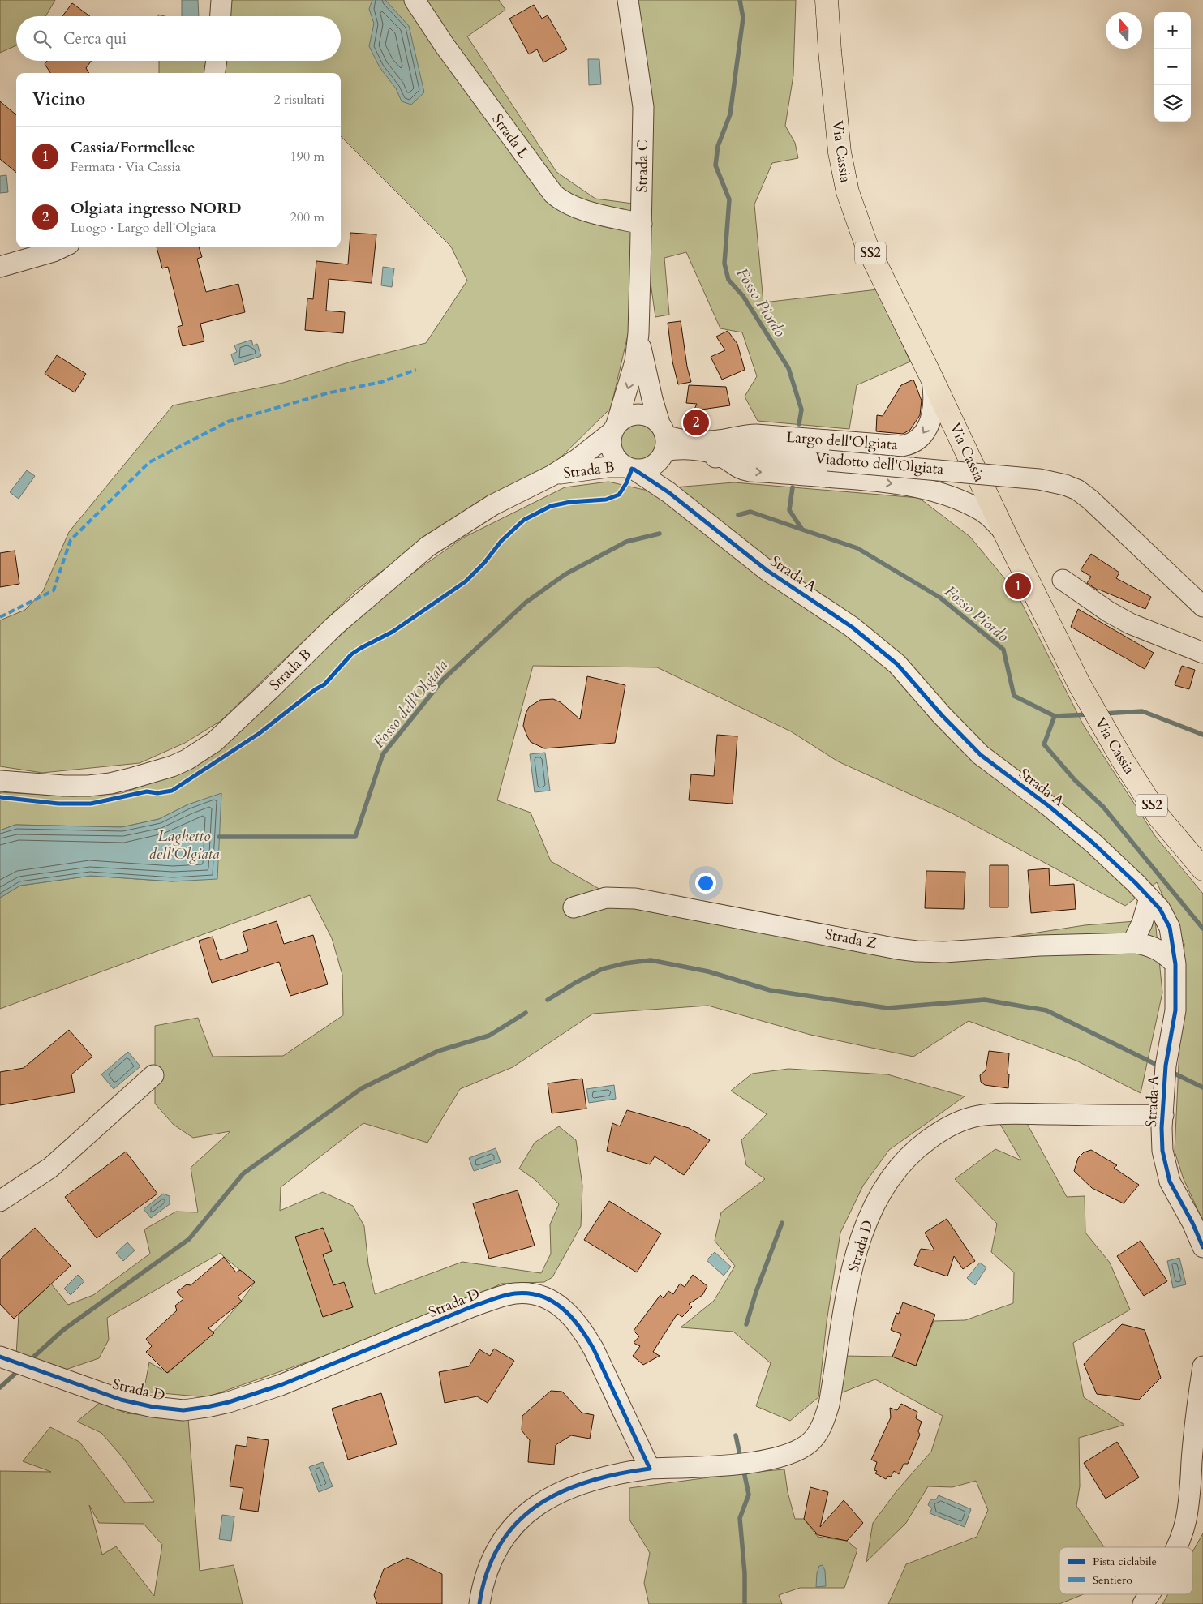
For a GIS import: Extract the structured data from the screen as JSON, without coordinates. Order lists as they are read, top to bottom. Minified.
{"streets":{"main road":["Via Cassia","SS2"],"street":["Strada L","Strada C","Largo dell'Olgiata","Viadotto dell'Olgiata","Strada B","Strada A","Strada Z","Strada D"]},"crossings":[["Strada L","Strada C"],["Via Cassia","Largo dell'Olgiata"],["Strada C","Largo dell'Olgiata"],["Strada C","Strada B"],["Strada C","Strada A"],["Largo dell'Olgiata","Viadotto dell'Olgiata"],["Largo dell'Olgiata","Strada B"],["Largo dell'Olgiata","Strada A"],["Strada B","Strada A"],["Strada A","Strada Z"],["Strada A","Strada D"]],"water":["Fosso Piordo","Fosso dell’Olgiata","Laghetto dell'Olgiata"],"legend":["Pista ciclabile","Sentiero"],"north":"top","page":{"map_buttons":["+","−"],"search":"Cerca qui","heading":["Vicino","2 risultati"],"list":[{"mark":"1","name":"Cassia/Formellese","note":"Fermata · Via Cassia","value":"190 m"},{"mark":"2","name":"Olgiata ingresso NORD","note":"Luogo · Largo dell'Olgiata","value":"200 m"}],"pins":["2","1"]}}
